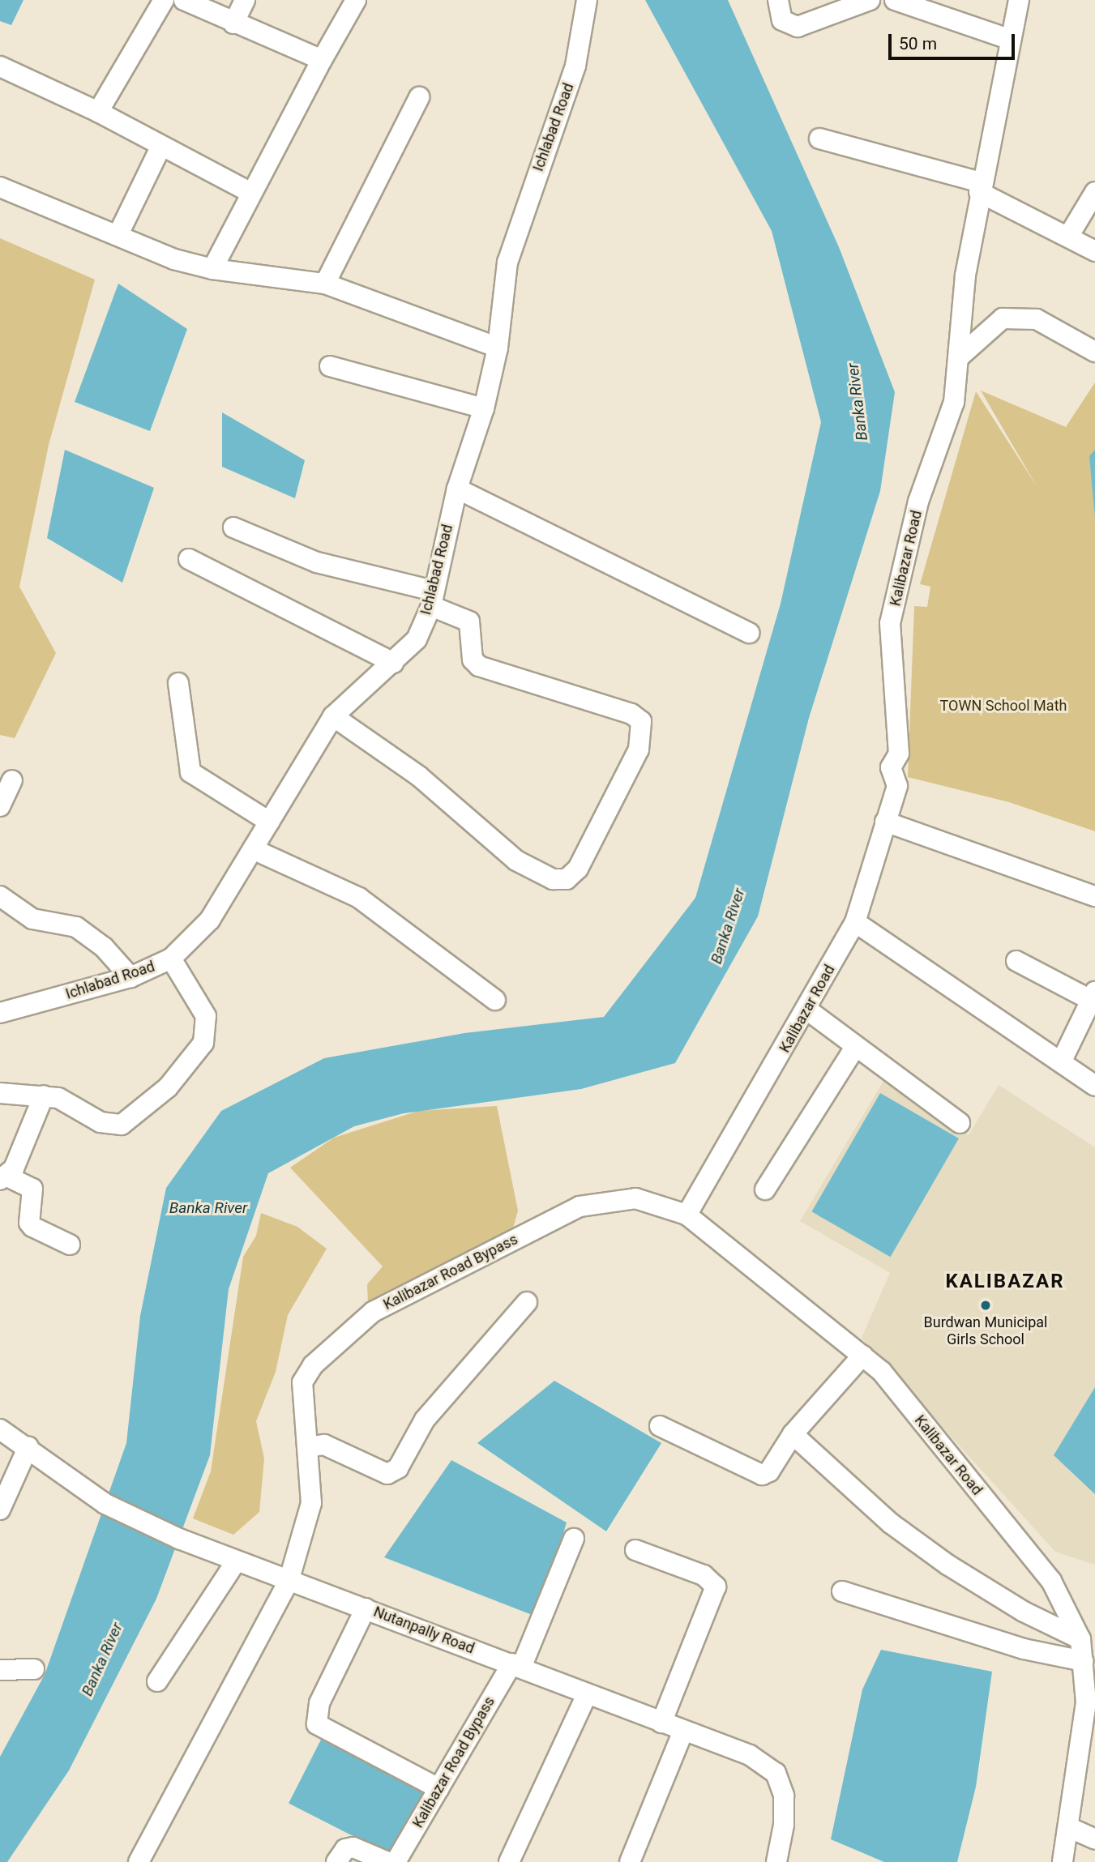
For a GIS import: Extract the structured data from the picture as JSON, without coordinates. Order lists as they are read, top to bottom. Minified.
{"streets":{"street":["Ichlabad Road","Kalibazar Road","Kalibazar Road Bypass","Nutanpally Road"]},"crossings":[["Kalibazar Road","Kalibazar Road Bypass"],["Kalibazar Road Bypass","Nutanpally Road"]],"districts":["KALIBAZAR"],"water":["Banka River"],"parks":["TOWN School Math"],"places":["Burdwan Municipal Girls School"],"scale_bar":"50 m"}
